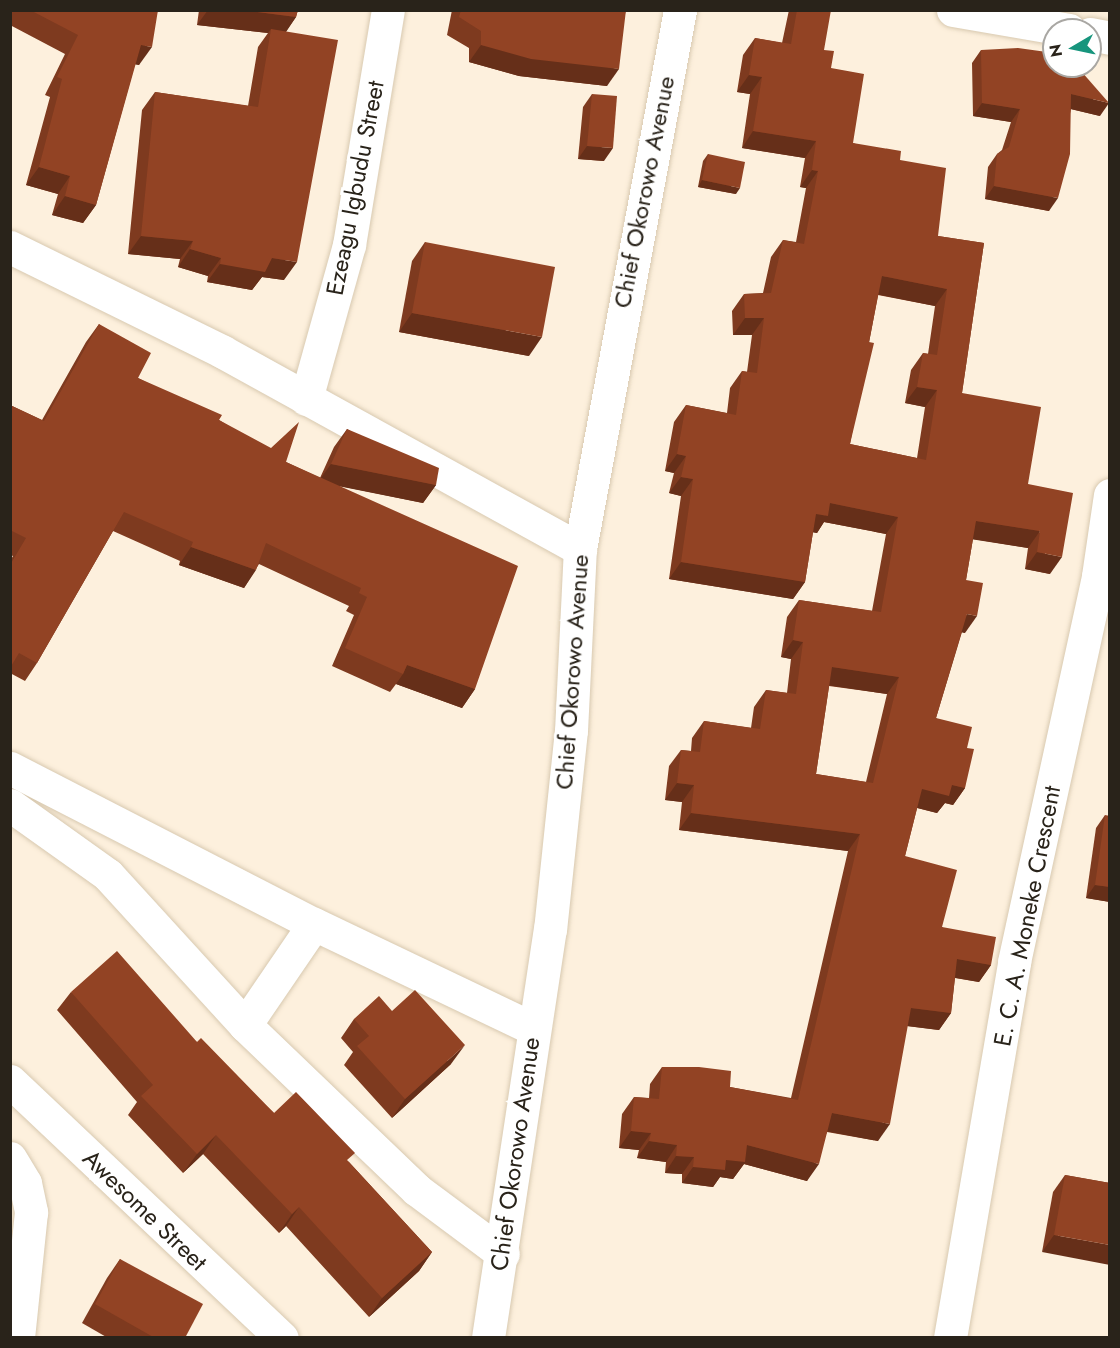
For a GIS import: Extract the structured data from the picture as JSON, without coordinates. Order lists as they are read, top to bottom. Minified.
{"streets":{"street":["Ezeagu Igbudu Street","Chief Okorowo Avenue","E. C. A. Moneke Crescent","Awesome Street"]},"north":"left"}
